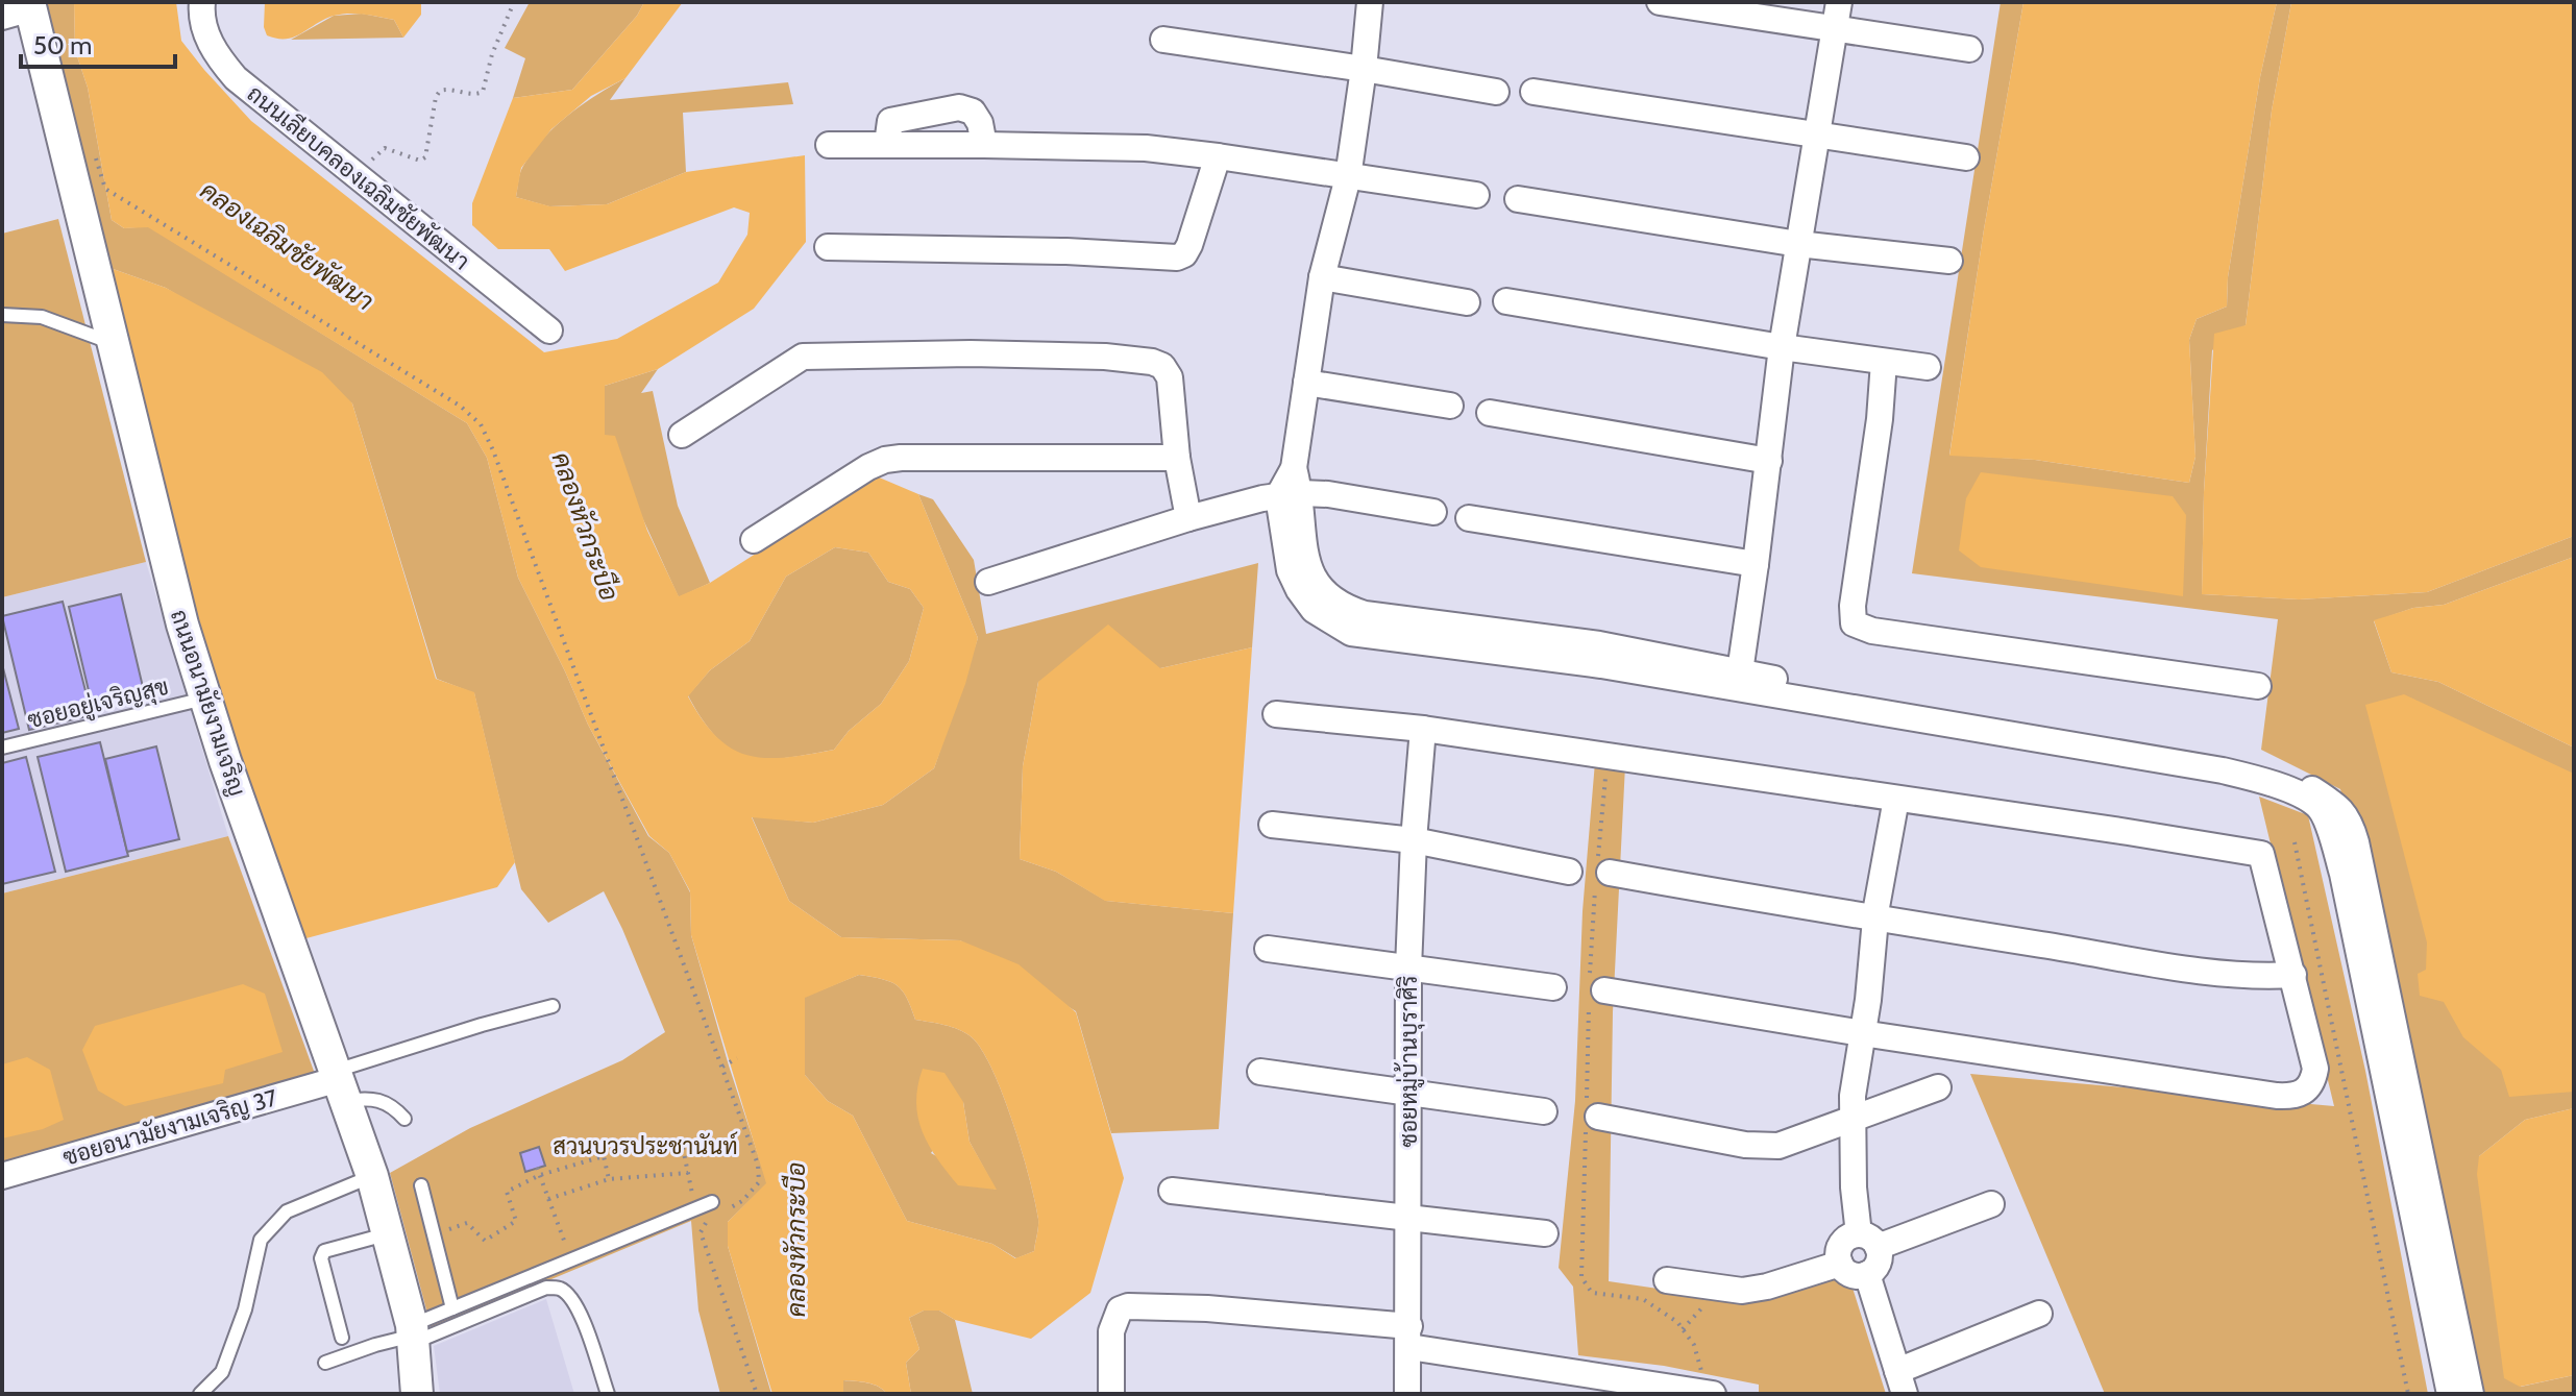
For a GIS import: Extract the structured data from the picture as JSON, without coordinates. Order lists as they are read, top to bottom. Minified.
{"streets":{"street":["ถนนเลียบคลองเฉลิมชัยพัฒนา","ถนนอนามัยงามเจริญ","ซอยหมู่บ้านบุราศิริ","ซอยอนามัยงามเจริญ 37"],"lane":["ซอยอยู่เจริญสุข"]},"crossings":[["ซอยอยู่เจริญสุข","ถนนอนามัยงามเจริญ"],["ถนนอนามัยงามเจริญ","ซอยอนามัยงามเจริญ 37"]],"water":["คลองเฉลิมชัยพัฒนา","คลองหัวกระบือ"],"parks":["สวนบวรประชานันท์"],"scale_bar":"50 m"}
